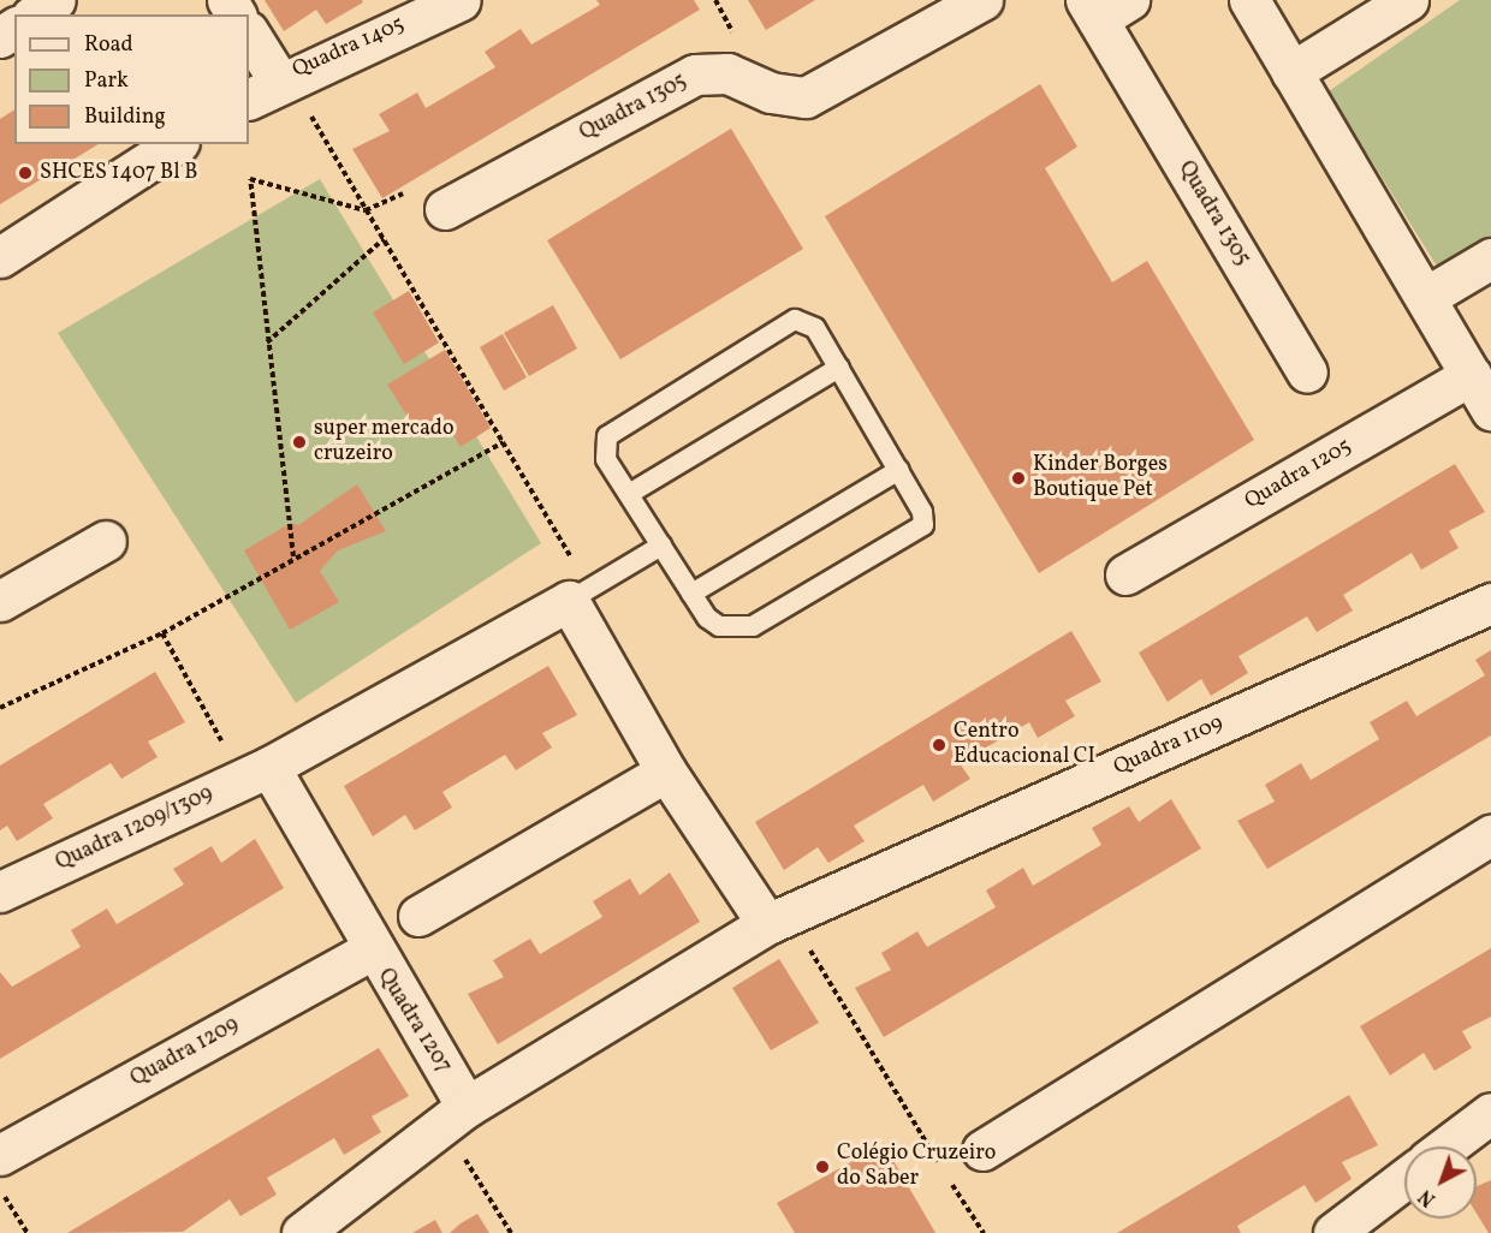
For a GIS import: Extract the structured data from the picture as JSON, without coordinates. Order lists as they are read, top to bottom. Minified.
{"streets":{"street":["Quadra 1405","Quadra 1305","Quadra 1205","Quadra 1109","Quadra 1209/1309","Quadra 1207","Quadra 1209"]},"crossings":[["Quadra 1209/1309","Quadra 1207"],["Quadra 1207","Quadra 1209"]],"places":["SHCES 1407 Bl B","super mercado cruzeiro","Kinder Borges Boutique Pet","Centro Educacional CI","Colégio Cruzeiro do Saber"],"legend":["Road","Park","Building"],"north":"bottom left"}
